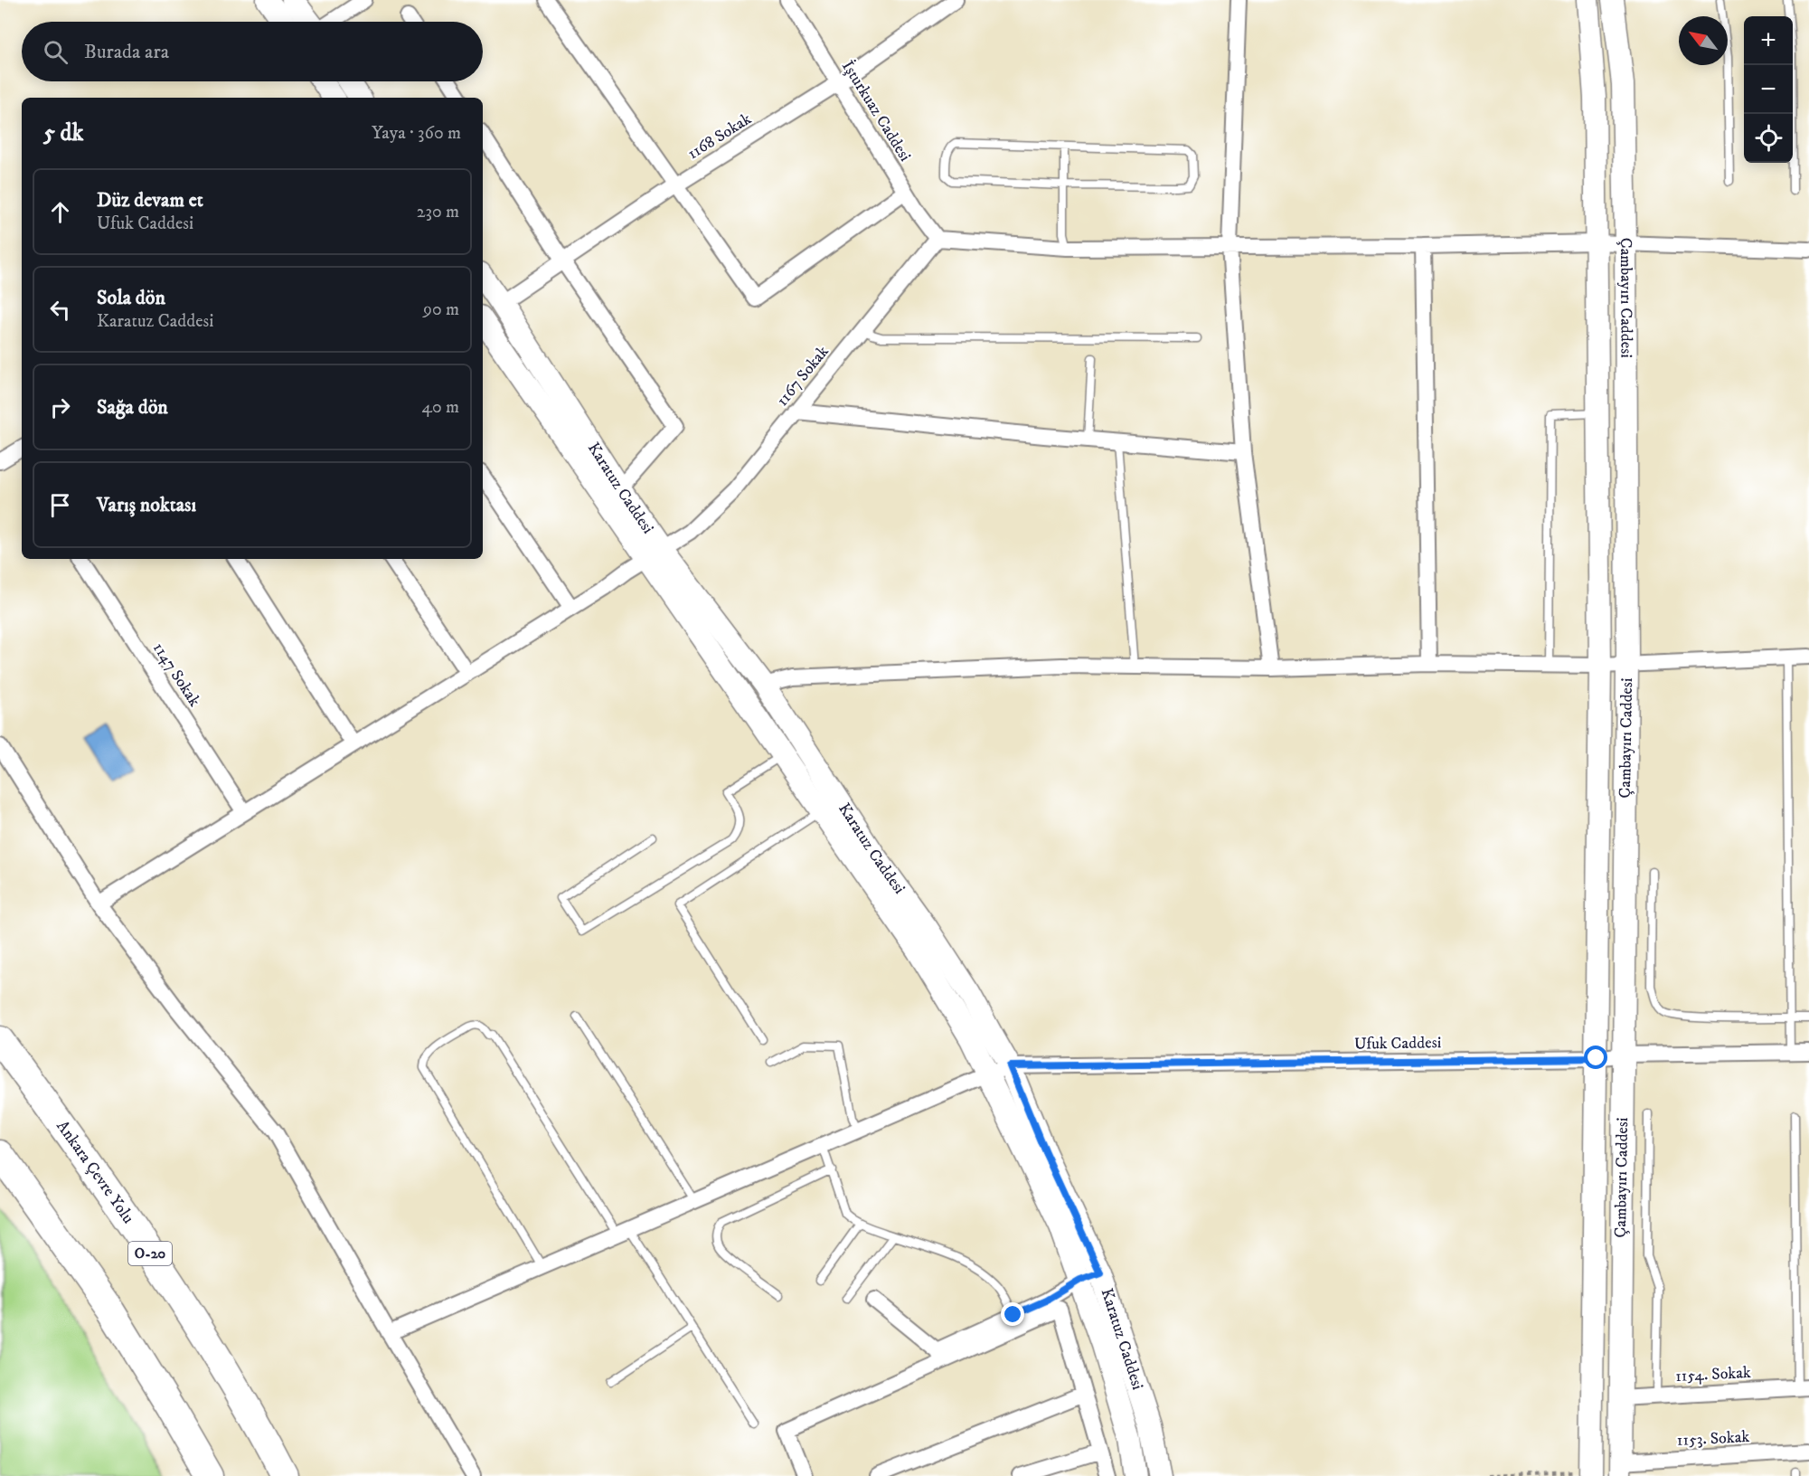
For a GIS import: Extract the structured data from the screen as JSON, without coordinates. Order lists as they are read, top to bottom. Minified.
{"streets":{"highway":["Ankara Çevre Yolu","O-20"],"main road":["Çambayırı Caddesi","Karatuz Caddesi"],"street":["İşturkuaz Caddesi","1168 Sokak","1167 Sokak","1147 Sokak","Ufuk Caddesi","1154. Sokak","1153. Sokak"]},"crossings":[["İşturkuaz Caddesi","1168 Sokak"],["İşturkuaz Caddesi","1167 Sokak"],["1168 Sokak","Karatuz Caddesi"],["Çambayırı Caddesi","Ufuk Caddesi"],["Çambayırı Caddesi","1154. Sokak"],["Çambayırı Caddesi","1153. Sokak"],["1167 Sokak","Karatuz Caddesi"],["1167 Sokak","1147 Sokak"],["Karatuz Caddesi","Ufuk Caddesi"]],"north":"top left","page":{"map_buttons":["+","−"],"search":"Burada ara","heading":["5 dk","Yaya · 360 m"],"list":[["Düz devam et","Ufuk Caddesi","230 m"],["Sola dön","Karatuz Caddesi","90 m"],["Sağa dön","40 m"],"Varış noktası"]}}
